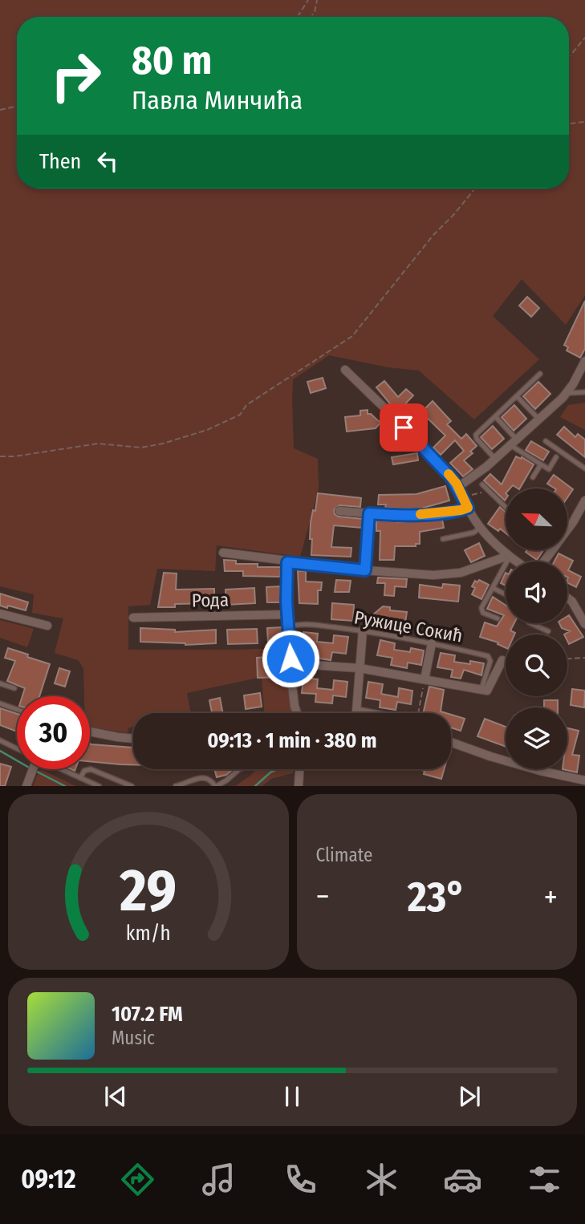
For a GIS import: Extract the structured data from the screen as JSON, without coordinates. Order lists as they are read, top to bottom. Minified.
{"streets":{"street":["Рода"],"lane":["Ружице Сокић"]},"north":"top left","page":{"turn":["80 m","Павла Минчића"],"then":"Then","limit":"30","trip":"09:13 · 1 min · 380 m","tile":"Climate","heat":["−","23°","+"],"song":["107.2 FM","Music"],"tabs":"09:12","gauge":["29","km/h"]}}
